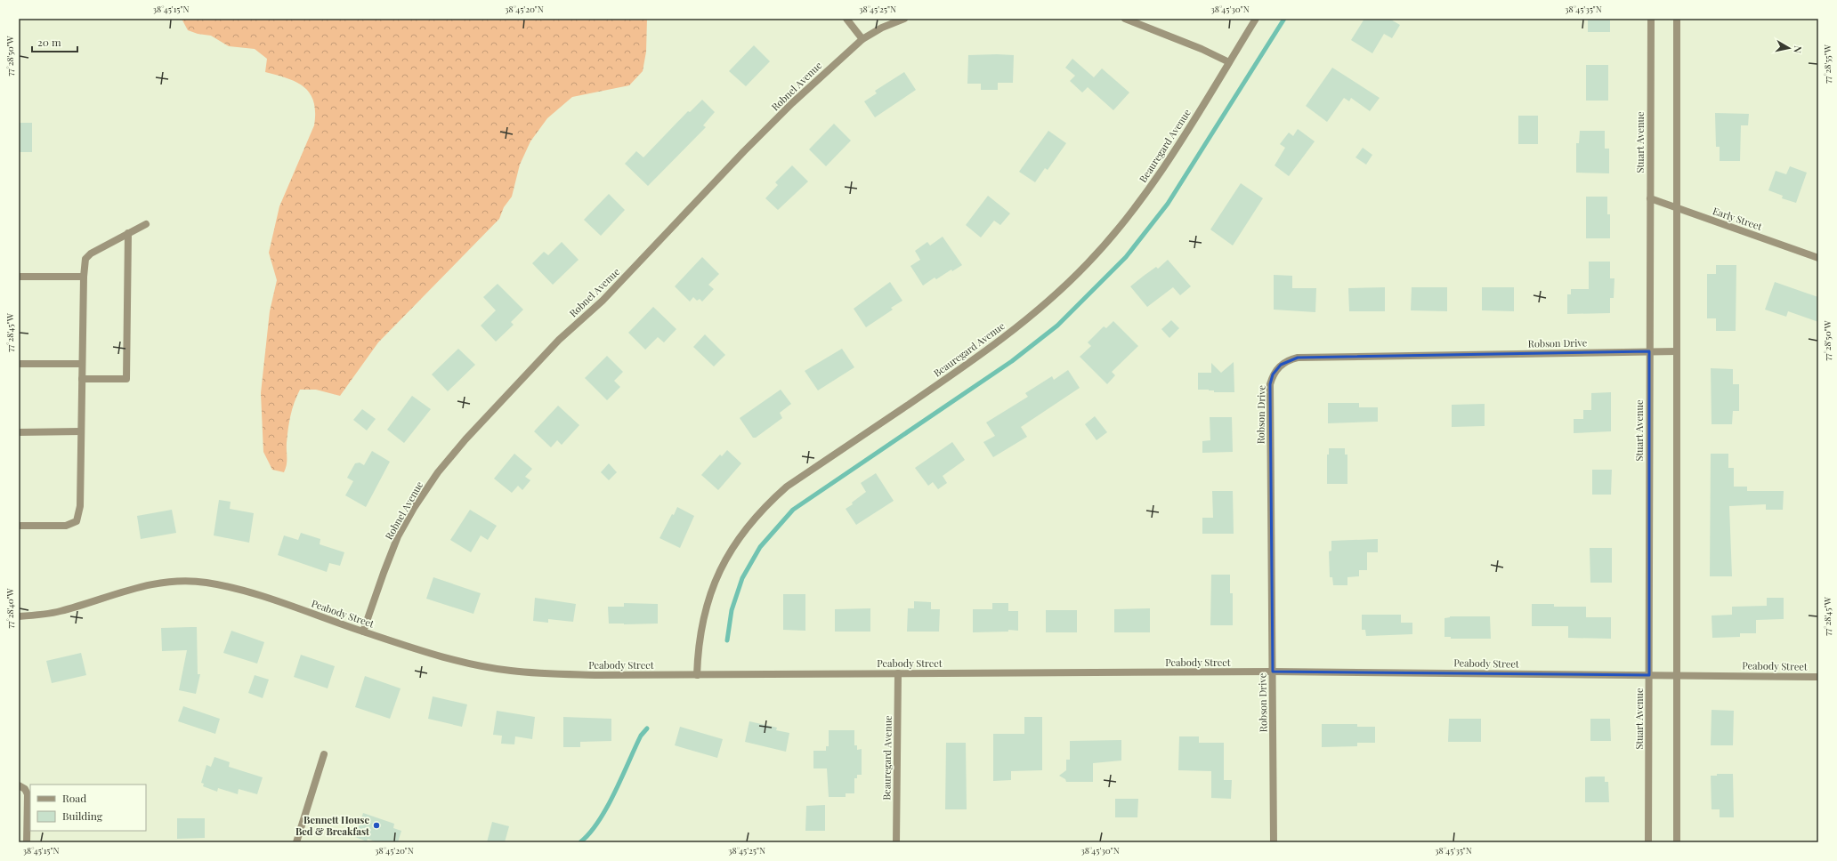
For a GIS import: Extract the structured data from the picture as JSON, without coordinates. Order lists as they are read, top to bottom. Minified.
{"streets":{"street":["Robnel Avenue","Stuart Avenue","Beauregard Avenue","Early Street","Robson Drive","Peabody Street"]},"crossings":[["Robnel Avenue","Peabody Street"],["Stuart Avenue","Early Street"],["Stuart Avenue","Robson Drive"],["Stuart Avenue","Peabody Street"],["Beauregard Avenue","Peabody Street"],["Robson Drive","Peabody Street"]],"places":["Bennett House Bed & Breakfast"],"legend":["Road","Building"],"scale_bar":"20 m","north":"right","coordinates":["38°45'15\"N","38°45'20\"N","38°45'25\"N","38°45'30\"N","38°45'35\"N","77°28'50\"W","77°28'55\"W","77°28'45\"W","77°28'40\"W"]}
